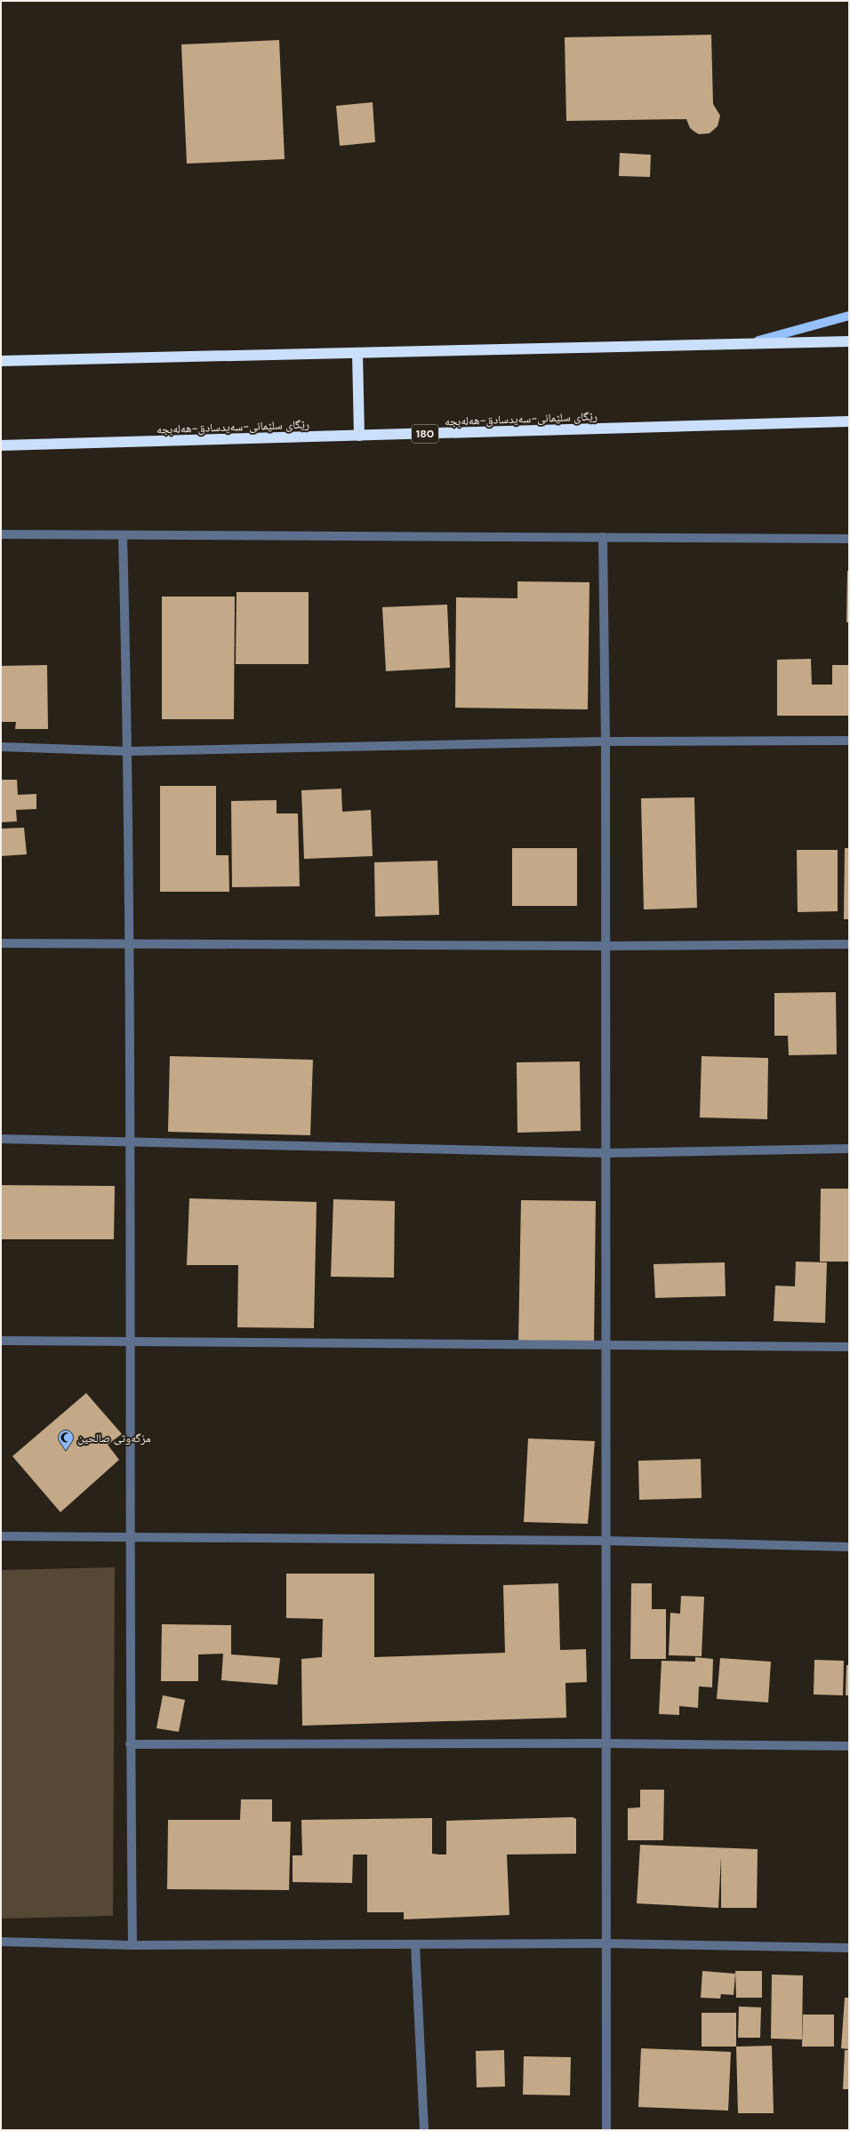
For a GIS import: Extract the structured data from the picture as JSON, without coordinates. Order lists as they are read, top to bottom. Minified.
{"streets":{"highway":["رێگای سلێمانی-سەیدسادق-هەلەبجە","180"]},"places":{"mosque":["مزگەوتی صالحین"]}}
